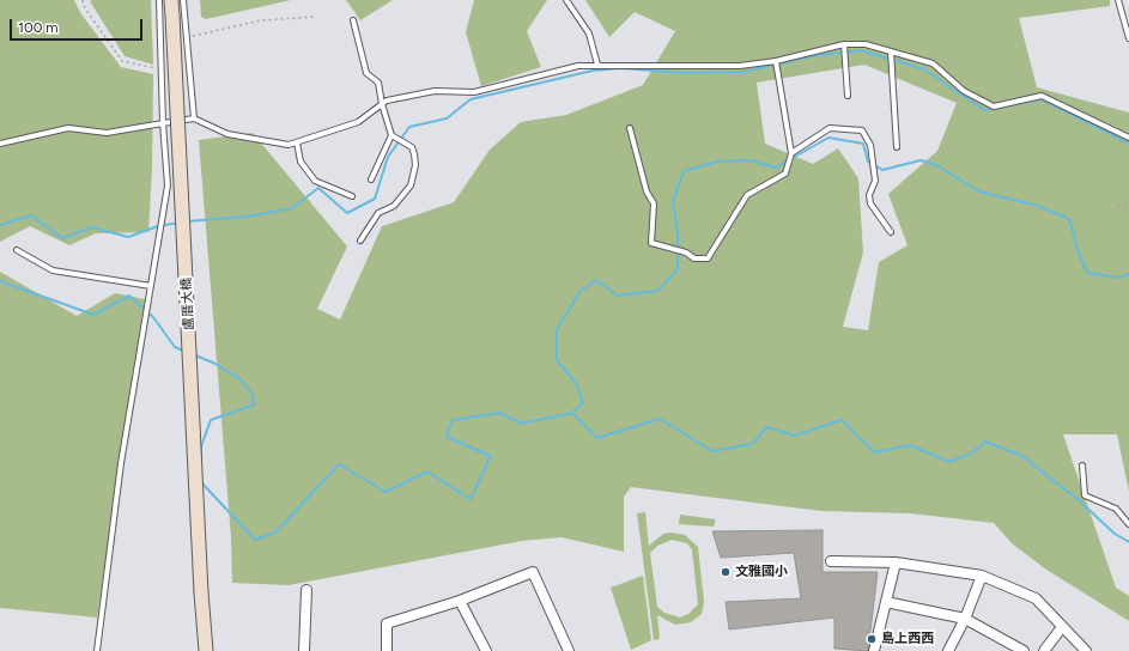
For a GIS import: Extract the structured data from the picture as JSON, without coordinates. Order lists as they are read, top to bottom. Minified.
{"streets":{"street":["盧厝大橋"]},"places":["文雅國小","島上西西"],"scale_bar":"100 m"}
